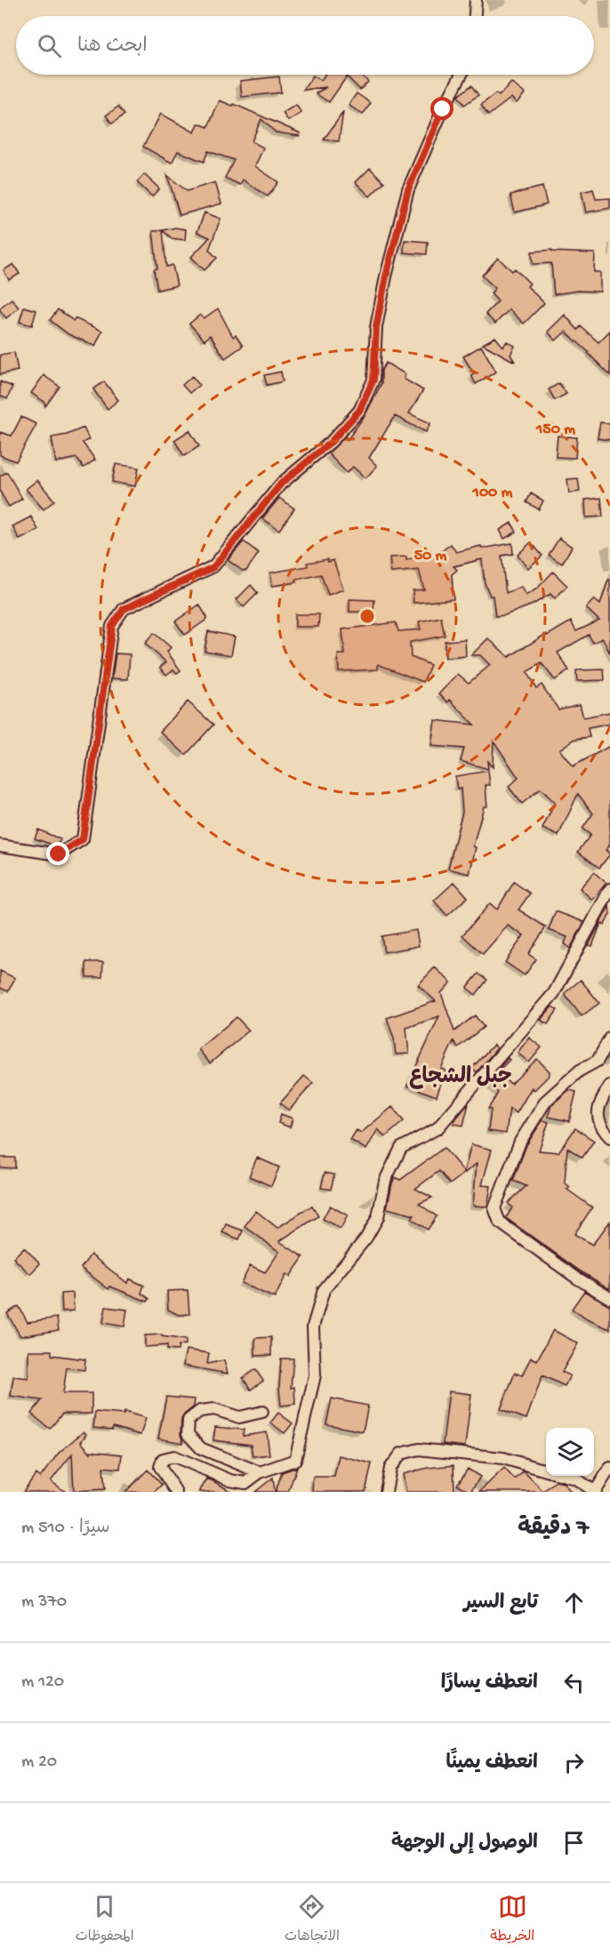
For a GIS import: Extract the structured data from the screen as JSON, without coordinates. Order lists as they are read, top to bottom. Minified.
{"districts":["جبل الشجاع"],"page":{"search":"ابحث هنا","heading":["7 دقيقة","سيرًا · 510 m"],"list":[["تابع السير","370 m"],["انعطف يسارًا","120 m"],["انعطف يمينًا","20 m"],"الوصول إلى الوجهة"],"nav":["الخريطة","الاتجاهات","المحفوظات"]},"rings":["150 m","100 m","50 m"]}
